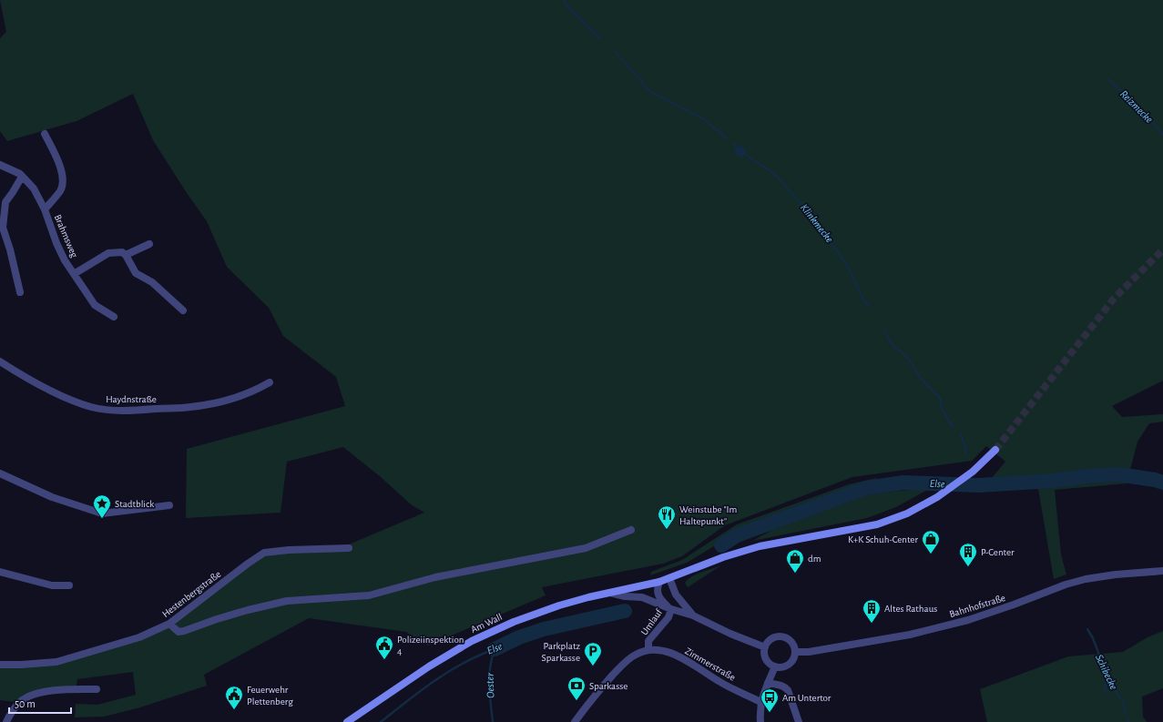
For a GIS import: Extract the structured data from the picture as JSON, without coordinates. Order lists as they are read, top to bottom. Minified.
{"streets":{"main road":["Am Wall"],"street":["Brahmsweg","Haydnstraße","Hestenbergstraße","Bahnhofstraße","Umlauf","Zimmerstraße"]},"crossings":[["Bahnhofstraße","Am Wall"],["Umlauf","Am Wall"],["Umlauf","Zimmerstraße"]],"water":["Reizmecke","Klinkmecke","Else","Schibecke","Oester"],"places":{"place":["Stadtblick"],"restaurant":["Weinstube \"Im Haltepunkt\""],"shop":["K+K Schuh-Center","dm"],"building":["P-Center","Altes Rathaus"],"public building":["Polizeiinspektion 4","Feuerwehr Plettenberg"],"parking":["Parkplatz Sparkasse"],"bank":["Sparkasse"],"bus stop":["Am Untertor"]},"scale_bar":"50 m"}
